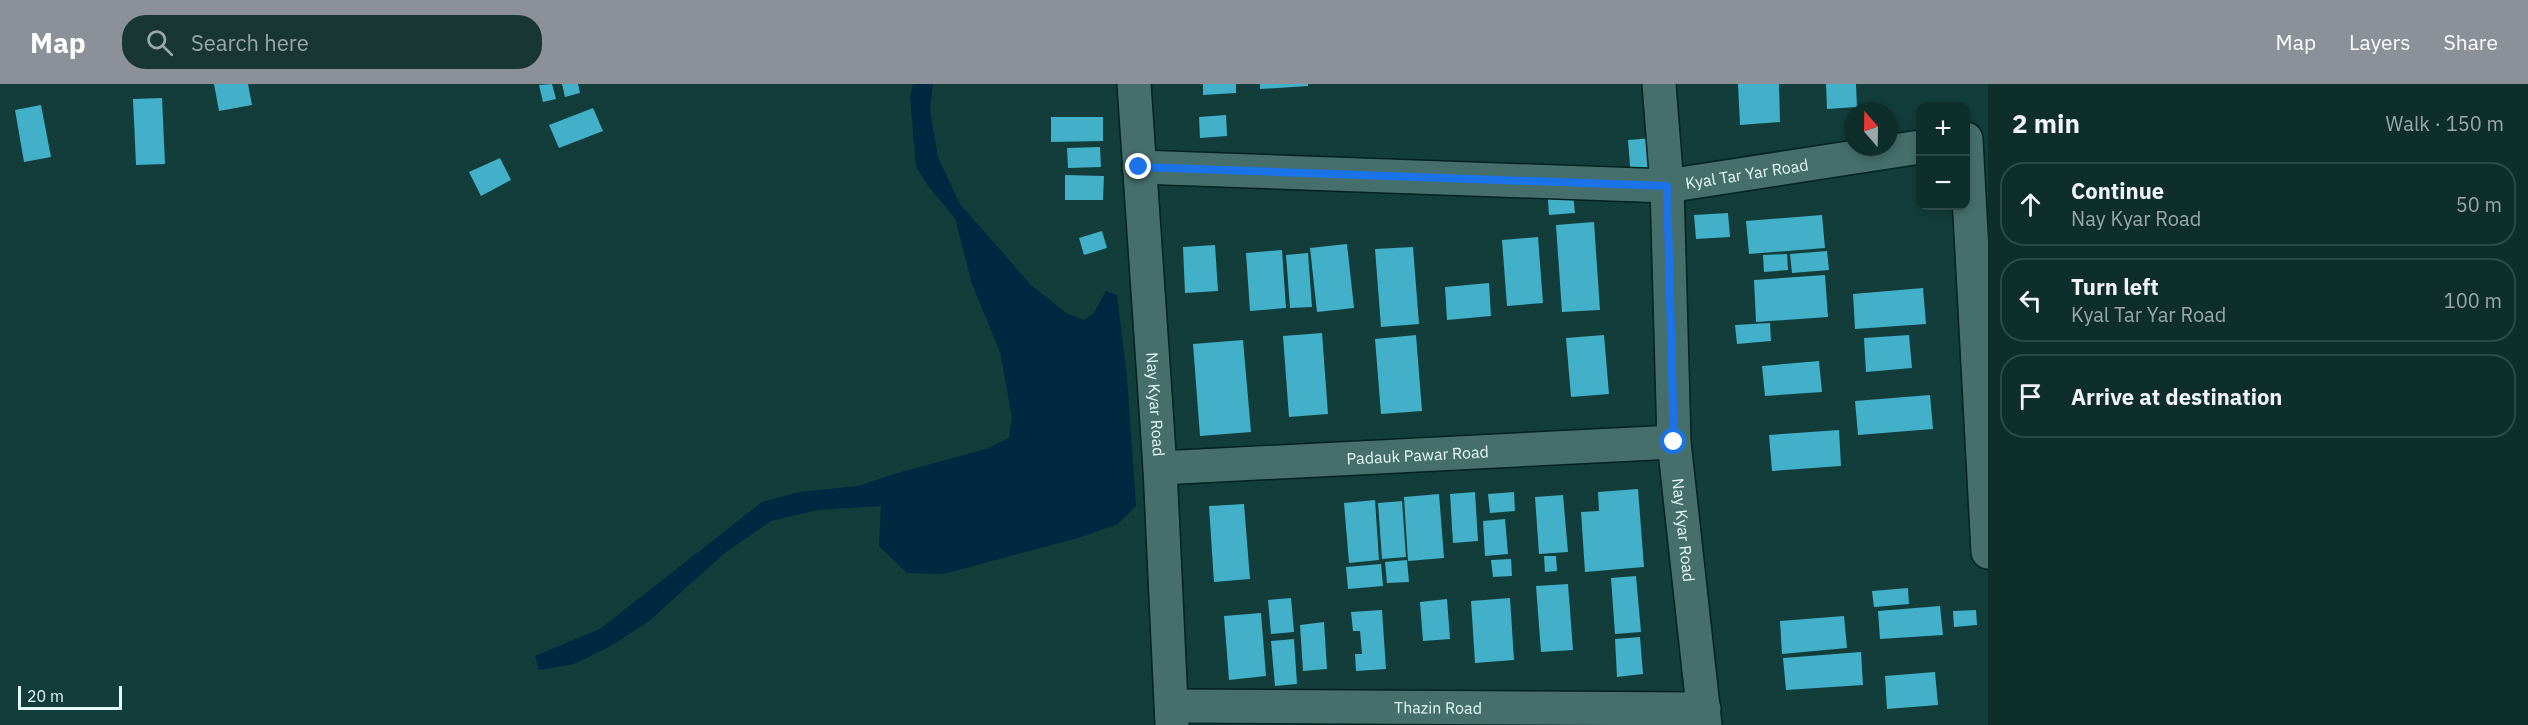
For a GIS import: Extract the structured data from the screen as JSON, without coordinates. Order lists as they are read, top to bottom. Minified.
{"streets":{"street":["Kyal Tar Yar Road","Nay Kyar Road","Padauk Pawar Road","Thazin Road"]},"crossings":[["Kyal Tar Yar Road","Nay Kyar Road"],["Nay Kyar Road","Padauk Pawar Road"],["Nay Kyar Road","Thazin Road"]],"scale_bar":"20 m","north":"top","page":{"header":"Map","search":"Search here","nav":["Map","Layers","Share"],"heading":["2 min","Walk · 150 m"],"map_buttons":["+","−"],"list":[["Continue","Nay Kyar Road","50 m"],["Turn left","Kyal Tar Yar Road","100 m"],"Arrive at destination"],"scale":"20 m"}}
